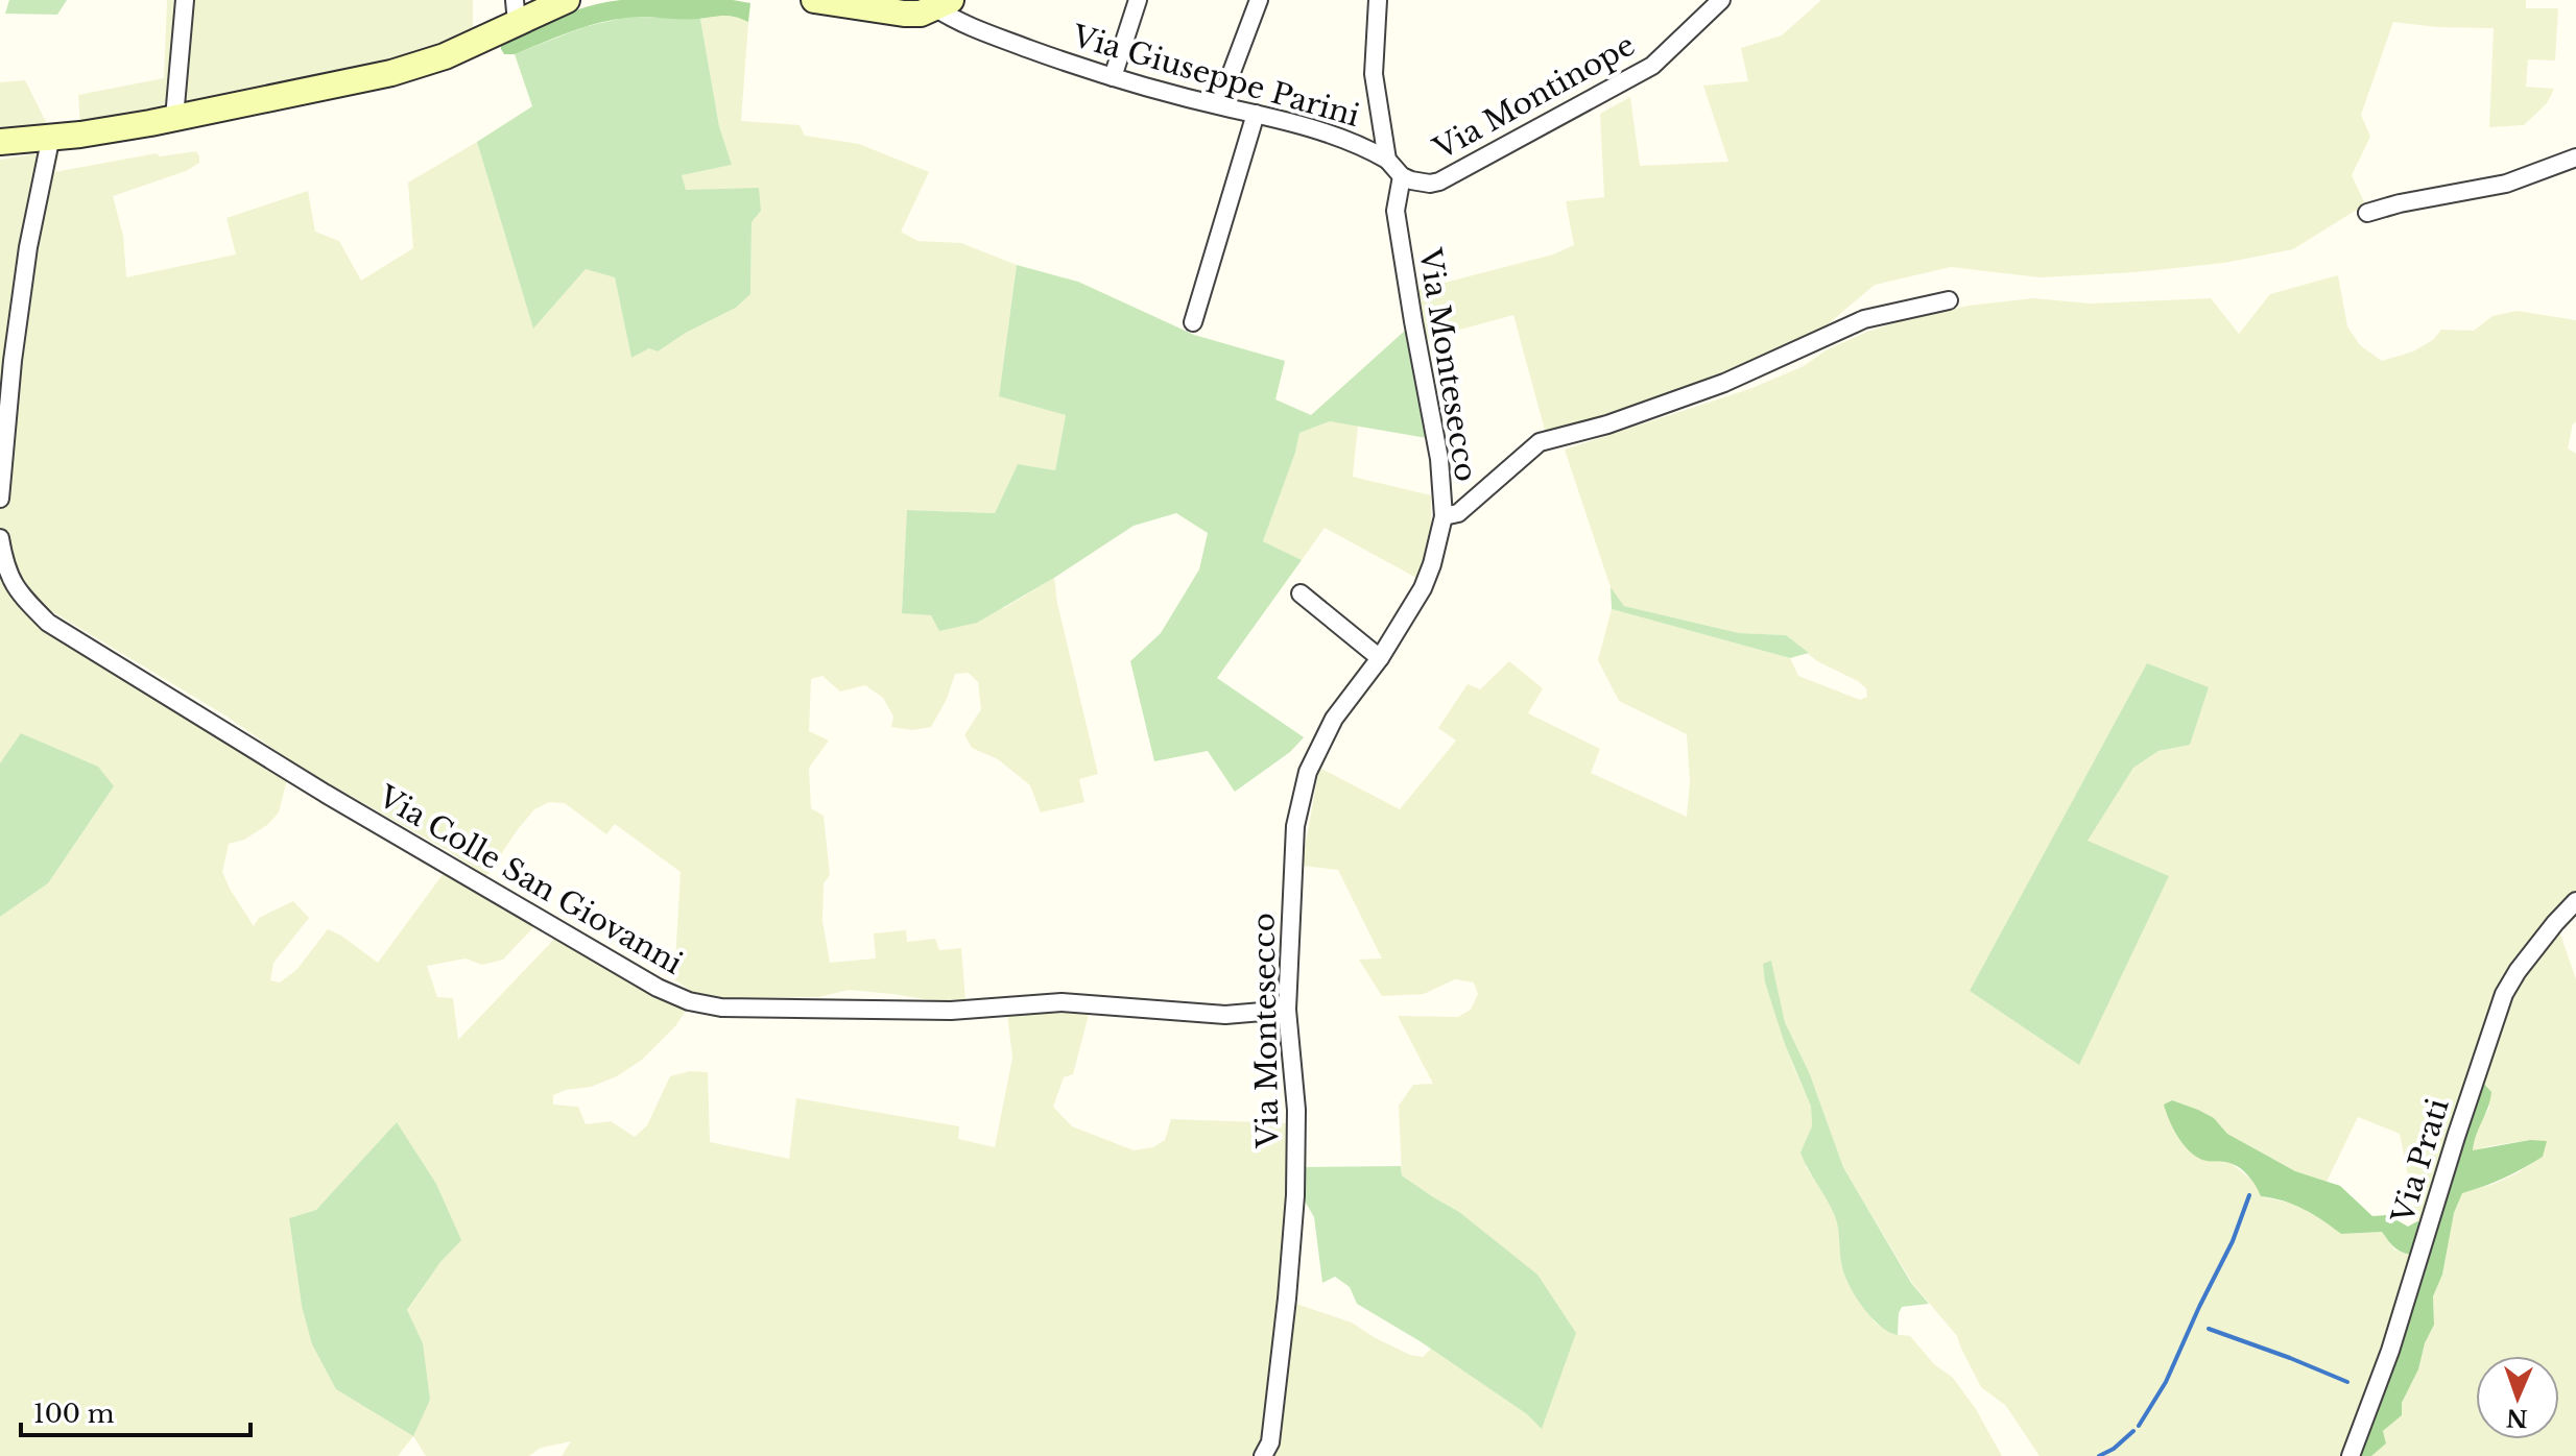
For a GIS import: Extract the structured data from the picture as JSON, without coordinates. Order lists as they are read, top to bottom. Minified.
{"streets":{"street":["Via Giuseppe Parini","Via Montinope","Via Montesecco","Via Colle San Giovanni","Via Prati"]},"crossings":[["Via Montinope","Via Montesecco"],["Via Montesecco","Via Colle San Giovanni"]],"scale_bar":"100 m","north":"bottom"}
